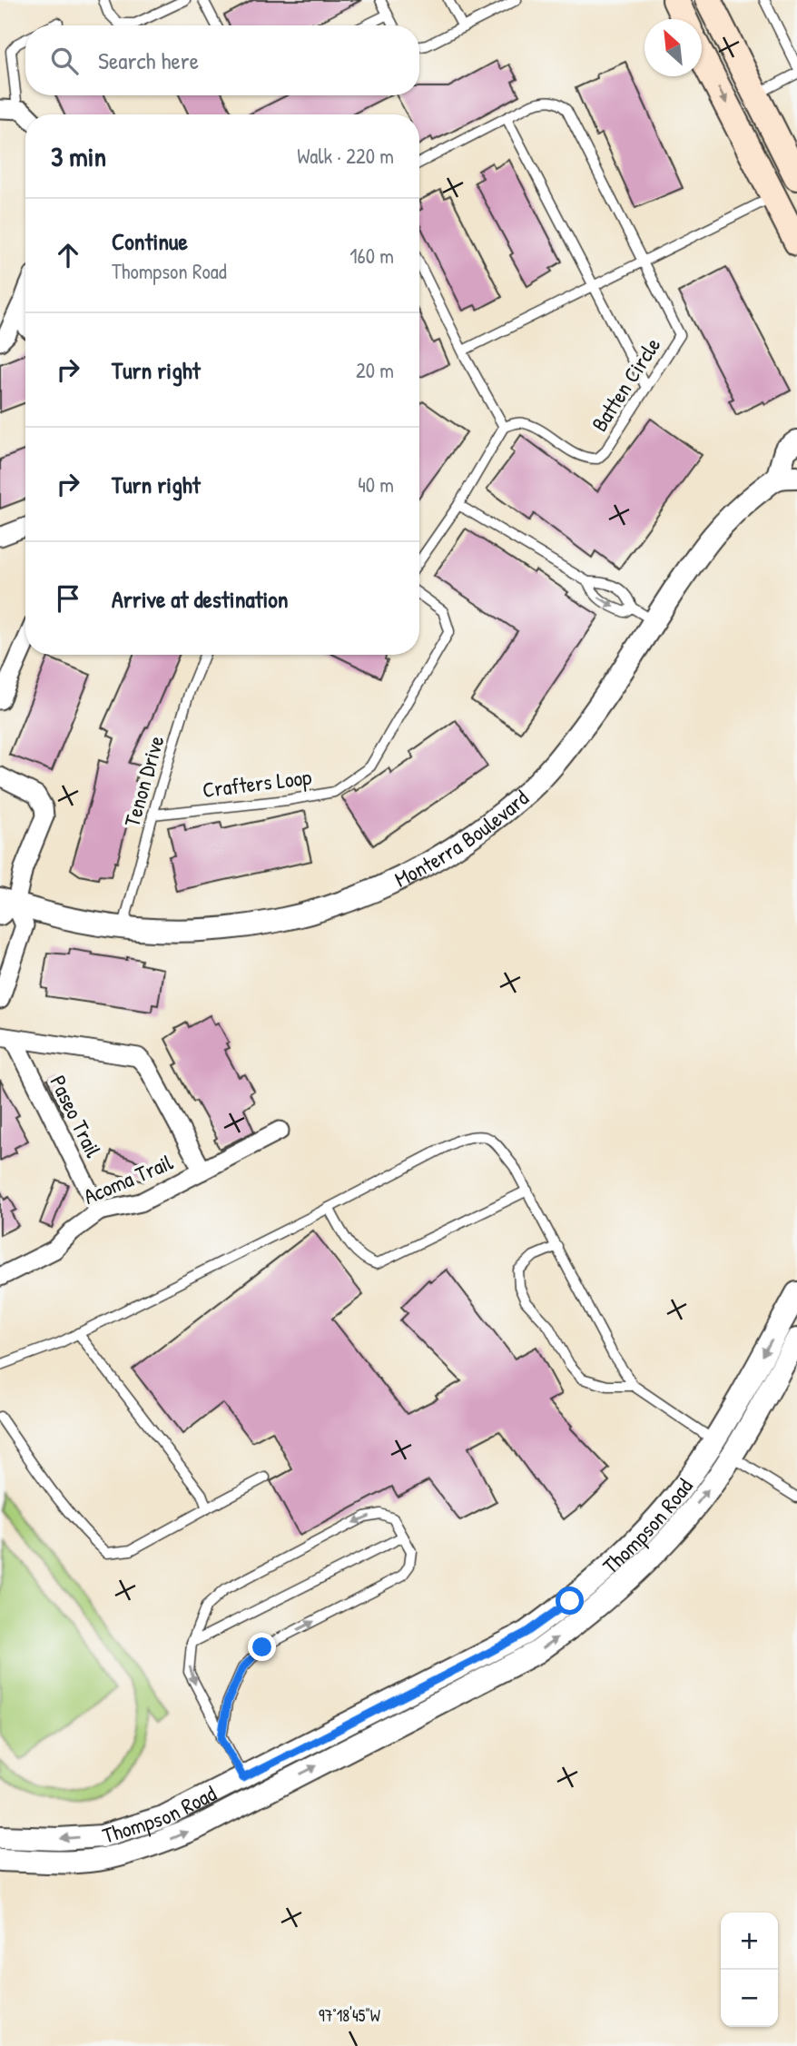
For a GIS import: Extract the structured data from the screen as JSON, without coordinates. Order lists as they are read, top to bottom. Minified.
{"streets":{"street":["Monterra Boulevard","Paseo Trail","Acoma Trail","Thompson Road"],"lane":["Batten Circle","Tenon Drive","Crafters Loop"]},"crossings":[["Tenon Drive","Crafters Loop"],["Tenon Drive","Monterra Boulevard"],["Paseo Trail","Acoma Trail"]],"north":"top left","page":{"search":"Search here","heading":["3 min","Walk · 220 m"],"list":[["Continue","Thompson Road","160 m"],["Turn right","20 m"],["Turn right","40 m"],"Arrive at destination"],"map_buttons":["+","−"]},"coordinates":["97°18'45\"W"]}
